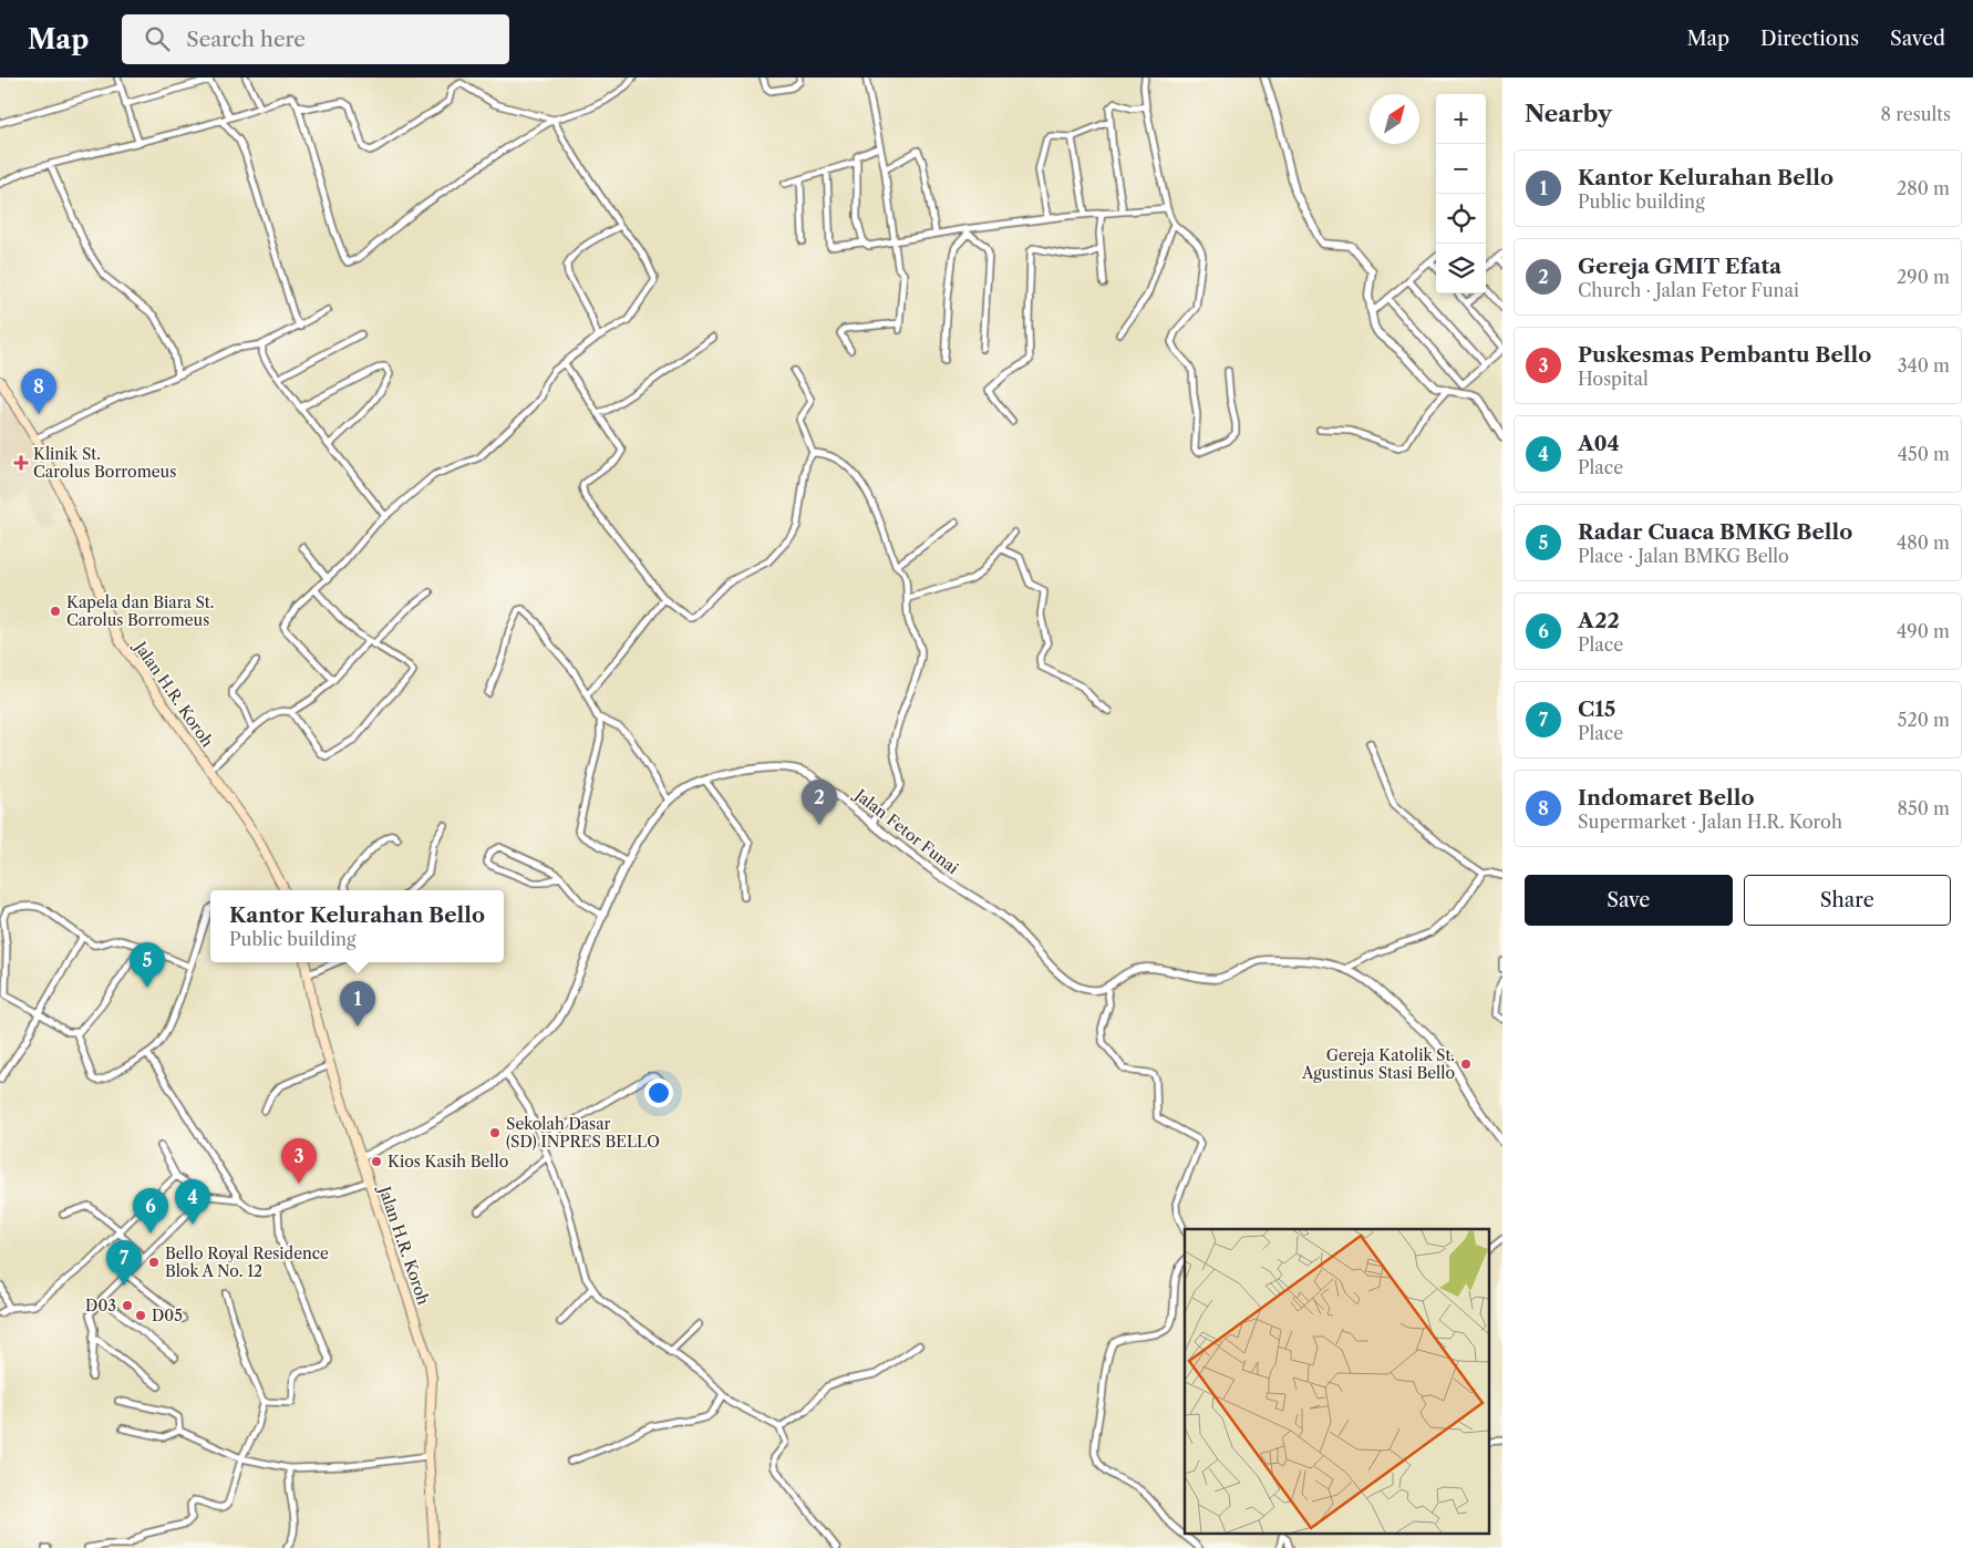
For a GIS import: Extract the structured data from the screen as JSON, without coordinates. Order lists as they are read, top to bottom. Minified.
{"streets":{"main road":["Jalan H.R. Koroh"],"street":["Jalan Fetor Funai"]},"crossings":[["Jalan H.R. Koroh","Jalan Fetor Funai"]],"places":{"health":["Klinik St. Carolus Borromeus"],"other":["Kapela dan Biara St. Carolus Borromeus","Gereja Katolik St. Agustinus Stasi Bello","Sekolah Dasar (SD) INPRES BELLO","Kios Kasih Bello","Bello Royal Residence Blok A No. 12","D03","D05"]},"north":"top right","page":{"header":"Map","search":"Search here","nav":["Map","Directions","Saved"],"heading":["Nearby","8 results"],"map_buttons":["+","−"],"list":[{"mark":"1","name":"Kantor Kelurahan Bello","note":"Public building","value":"280 m"},{"mark":"2","name":"Gereja GMIT Efata","note":"Church · Jalan Fetor Funai","value":"290 m"},{"mark":"3","name":"Puskesmas Pembantu Bello","note":"Hospital","value":"340 m"},{"mark":"4","name":"A04","note":"Place","value":"450 m"},{"mark":"5","name":"Radar Cuaca BMKG Bello","note":"Place · Jalan BMKG Bello","value":"480 m"},{"mark":"6","name":"A22","note":"Place","value":"490 m"},{"mark":"7","name":"C15","note":"Place","value":"520 m"},{"mark":"8","name":"Indomaret Bello","note":"Supermarket · Jalan H.R. Koroh","value":"850 m"}],"pins":["8","2","5","1","3","4","6","7"],"buttons":["Save","Share"],"popup":["Kantor Kelurahan Bello","Public building"]}}
